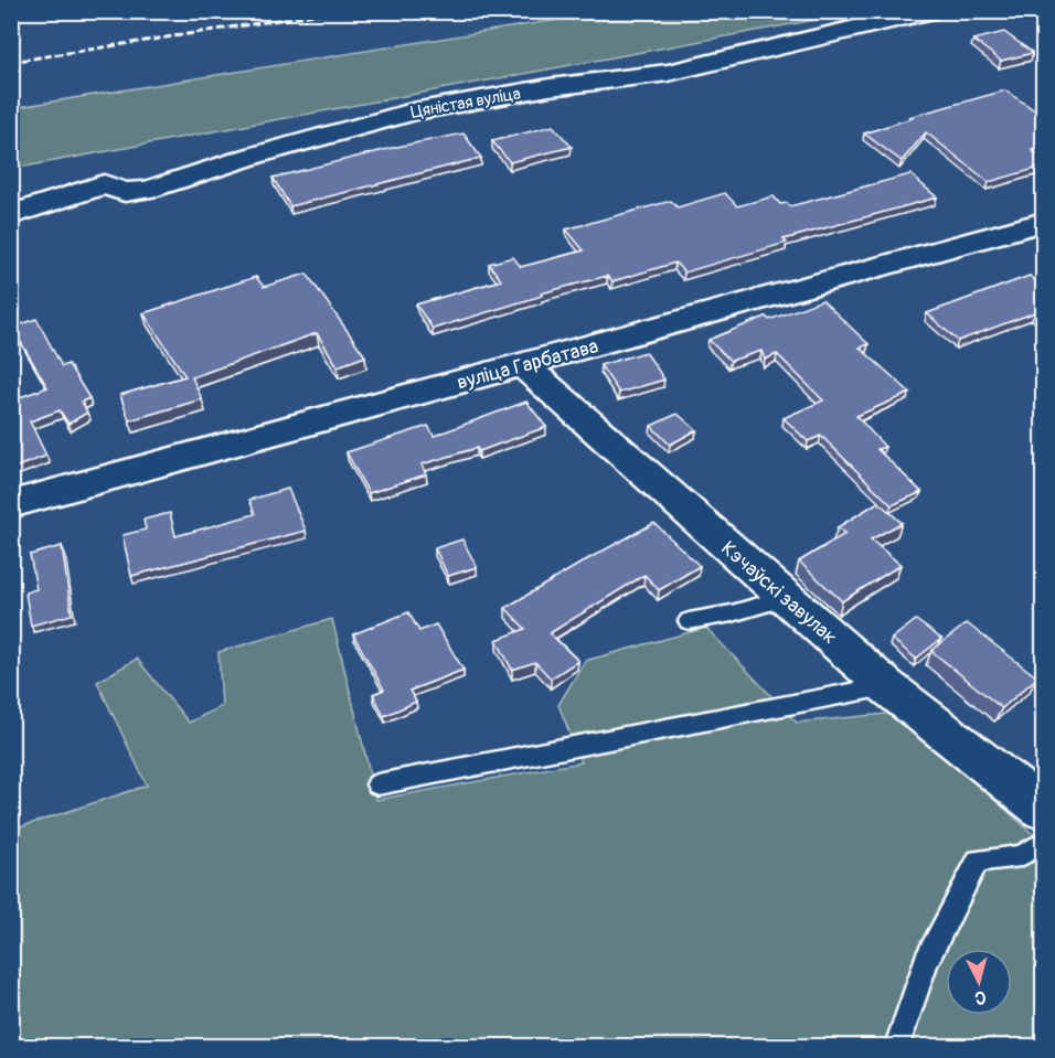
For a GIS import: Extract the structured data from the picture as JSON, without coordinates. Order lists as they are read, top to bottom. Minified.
{"streets":{"street":["Цяністая вуліца","вуліца Гарбатава","Кэчаўскі завулак"]},"crossings":[["вуліца Гарбатава","Кэчаўскі завулак"]],"north":"bottom"}
